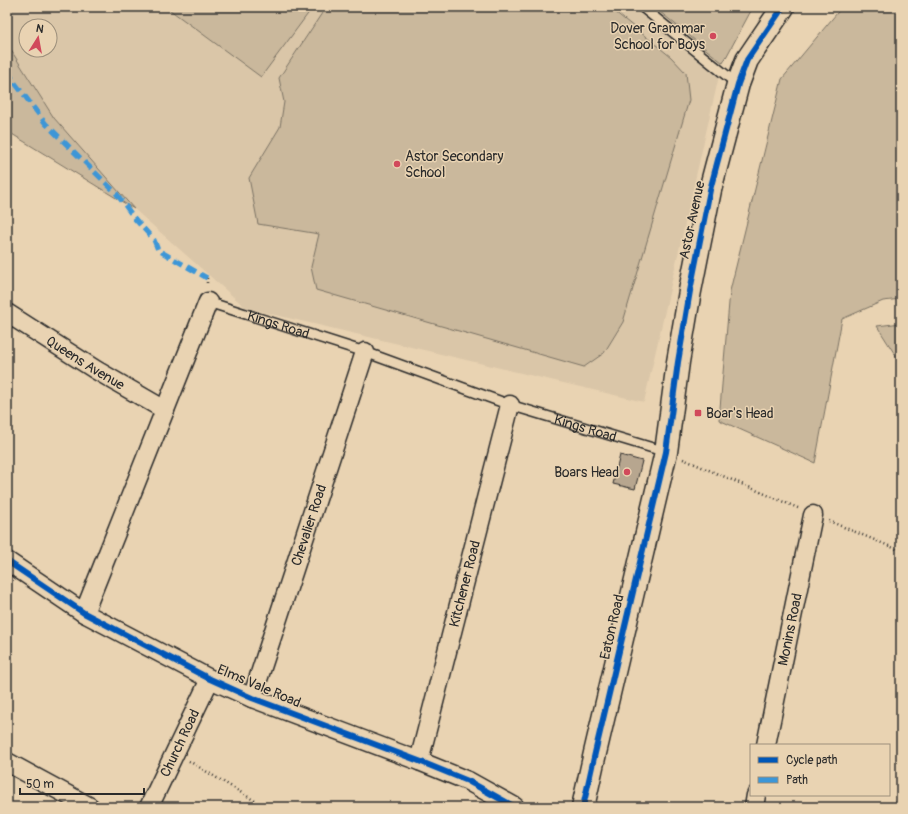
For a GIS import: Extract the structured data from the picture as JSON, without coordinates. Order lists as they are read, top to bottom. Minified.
{"streets":{"street":["Astor Avenue","Kings Road","Queens Avenue","Chevalier Road","Kitchener Road","Eaton Road","Monins Road","Elms Vale Road","Church Road"]},"crossings":[["Astor Avenue","Kings Road"],["Astor Avenue","Eaton Road"],["Kings Road","Queens Avenue"],["Kings Road","Chevalier Road"],["Kings Road","Kitchener Road"],["Kings Road","Eaton Road"],["Kings Road","Elms Vale Road"],["Chevalier Road","Elms Vale Road"],["Kitchener Road","Elms Vale Road"],["Elms Vale Road","Church Road"]],"places":{"other":["Dover Grammar School for Boys","Astor Secondary School","Boars Head"],"transit":["Boar's Head"]},"legend":["Cycle path","Path"],"scale_bar":"50 m","north":"top"}
